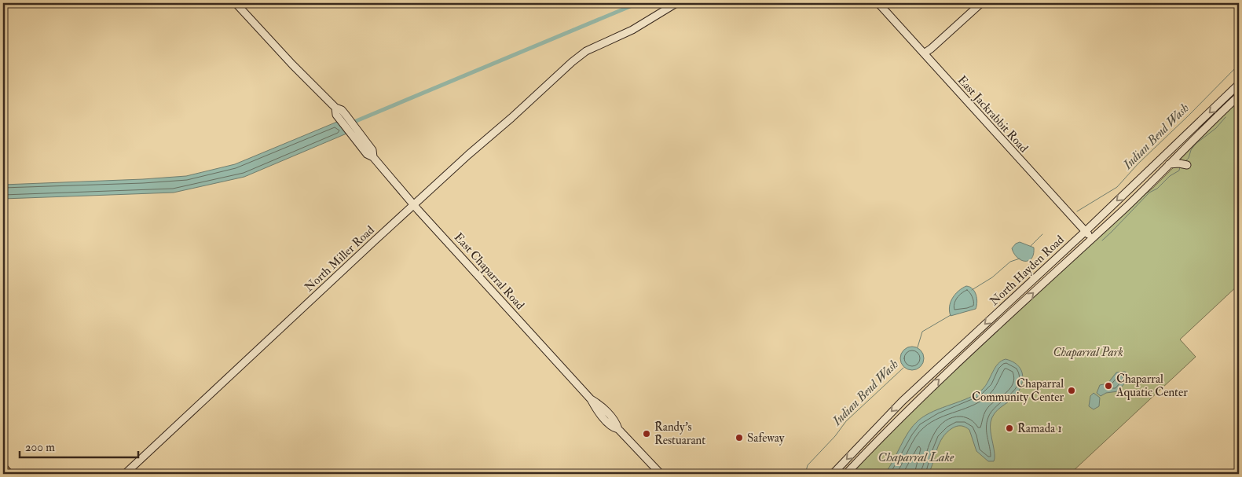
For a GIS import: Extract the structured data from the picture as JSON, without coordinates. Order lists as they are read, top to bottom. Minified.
{"streets":{"main road":["East Jackrabbit Road","North Miller Road","North Hayden Road","East Chaparral Road"]},"crossings":[["East Jackrabbit Road","North Hayden Road"],["North Miller Road","East Chaparral Road"]],"water":["Indian Bend Wash","Chaparral Lake"],"parks":["Chaparral Park"],"places":["Chaparral Aquatic Center","Chaparral Community Center","Ramada 1","Randy’s Restuarant","Safeway"],"scale_bar":"200 m"}
